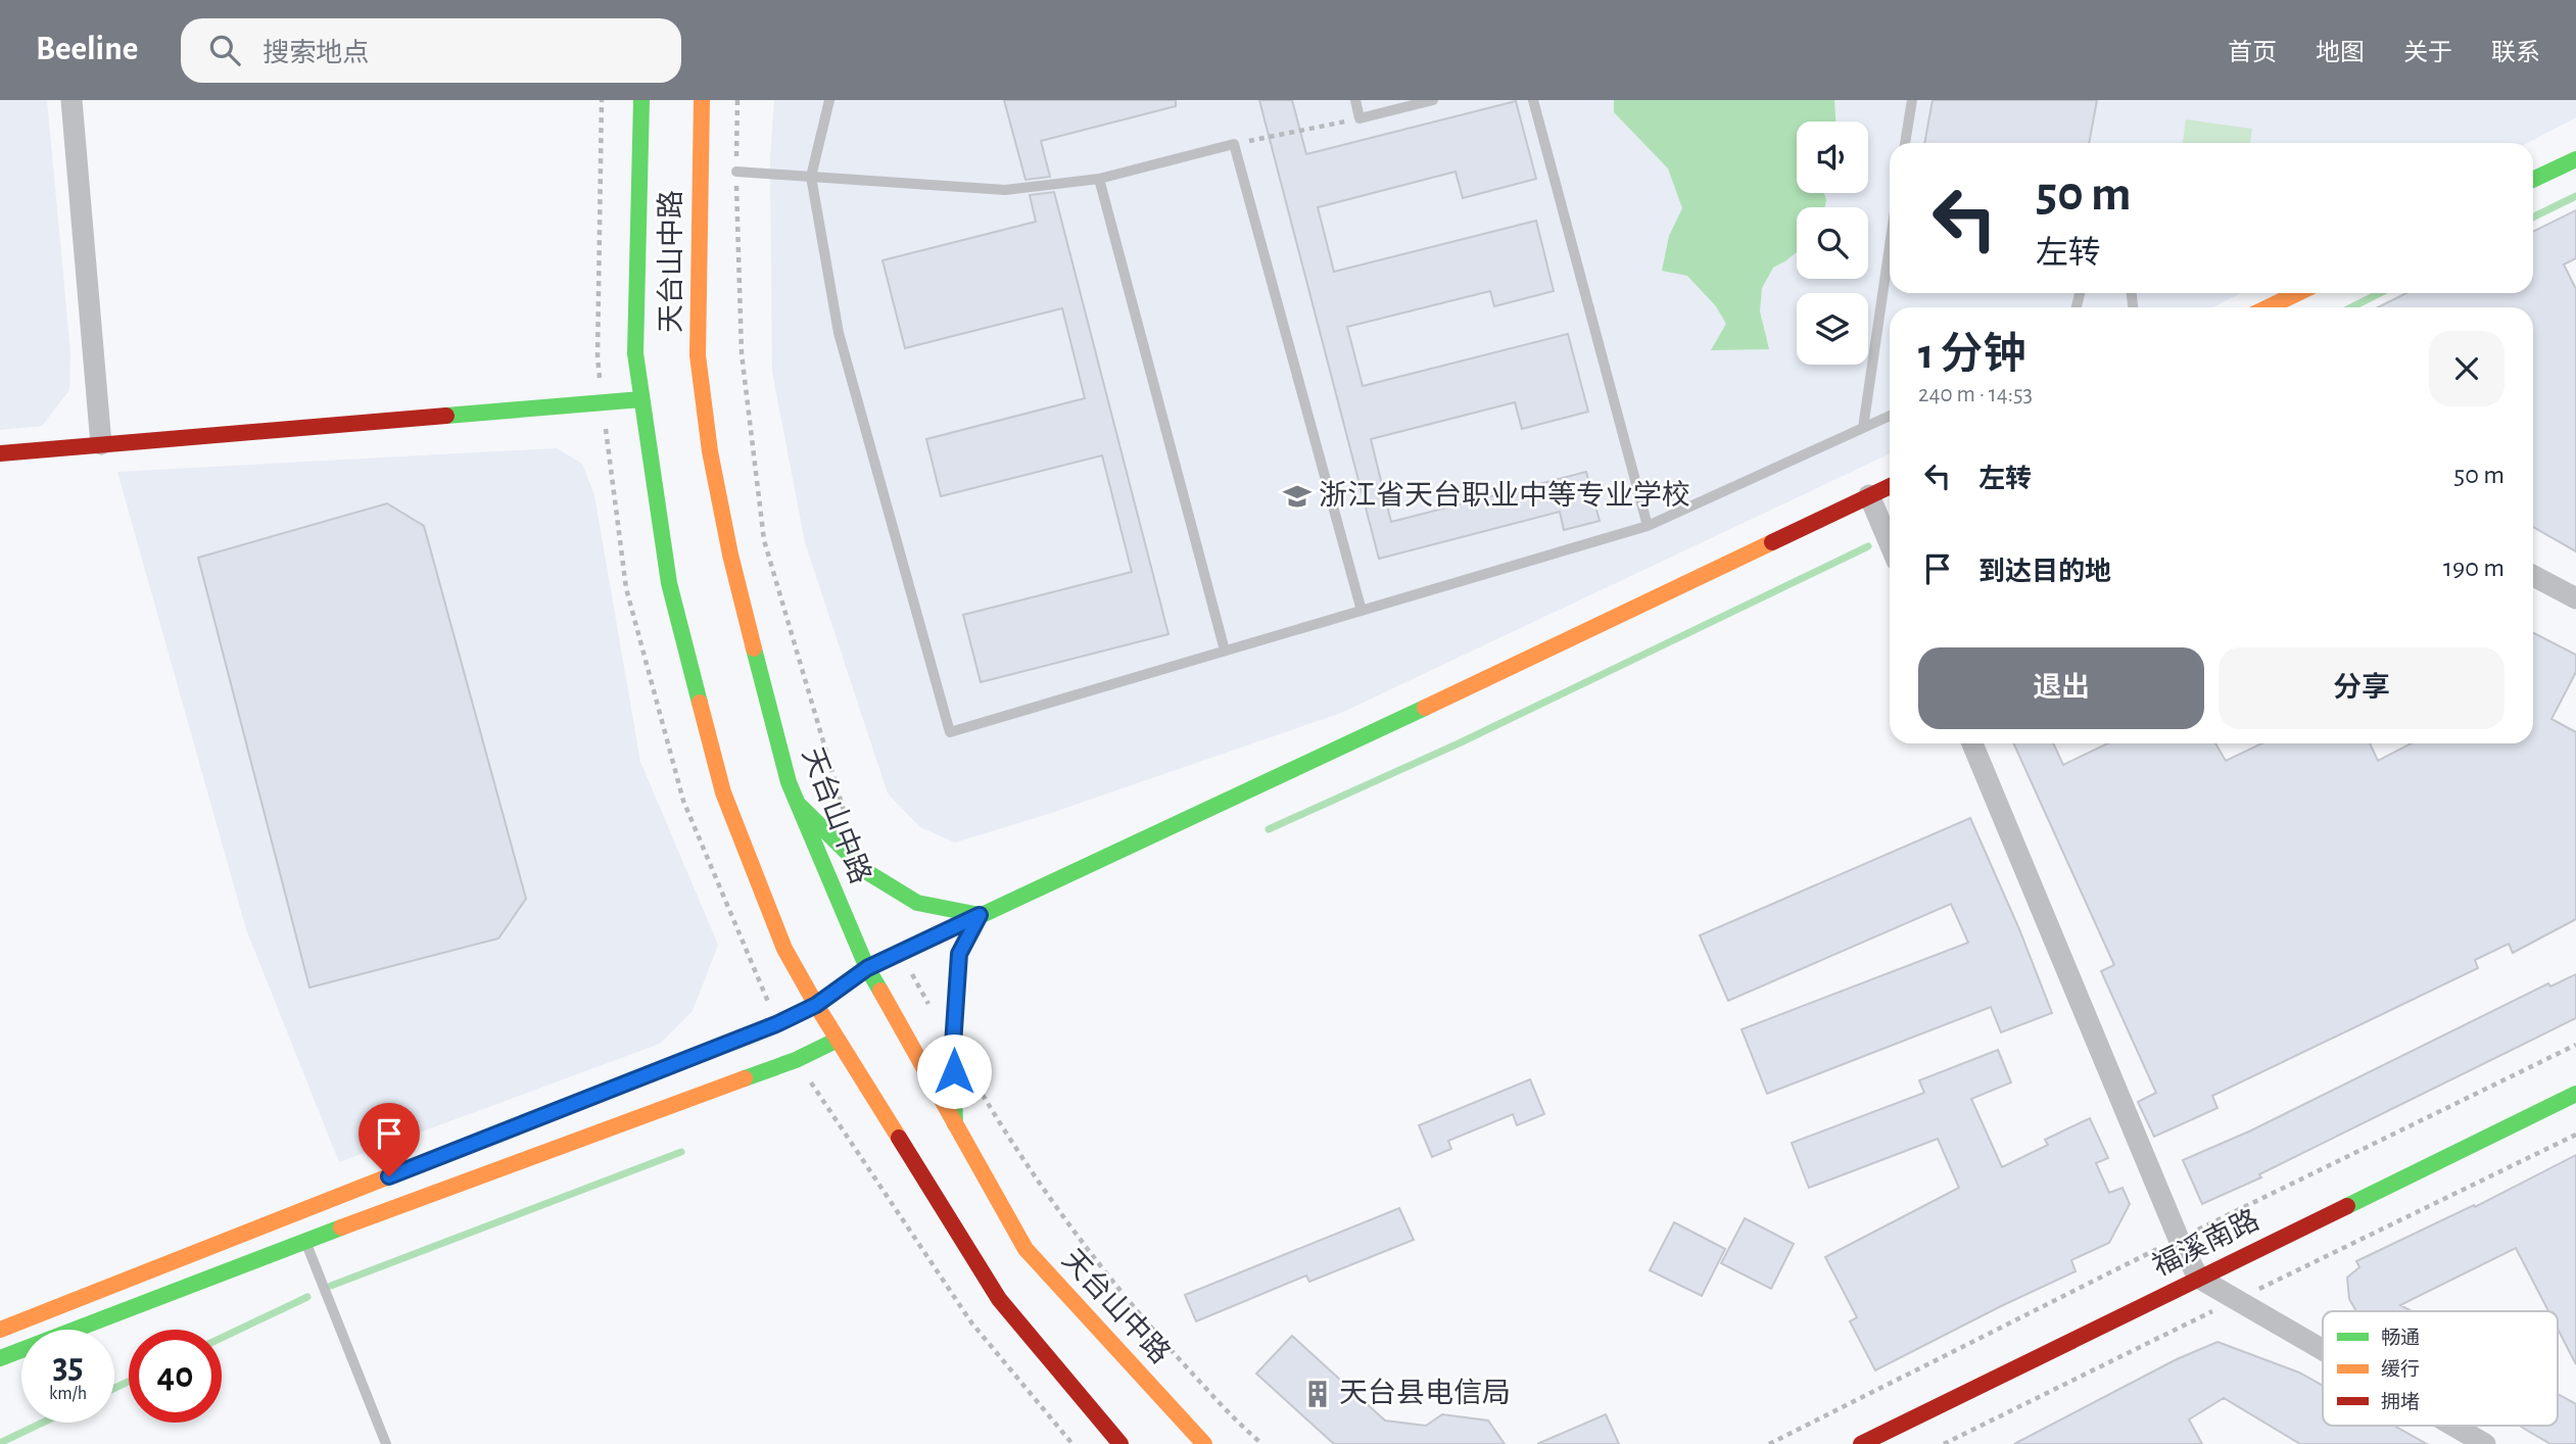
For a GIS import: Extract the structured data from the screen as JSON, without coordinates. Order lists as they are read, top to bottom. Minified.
{"streets":{"main road":["天台山中路","福溪南路"]},"places":{"school or university":["浙江省天台职业中等专业学校"],"building":["天台县电信局"]},"legend":["畅通","缓行","拥堵"],"page":{"header":"Beeline","search":"搜索地点","nav":["首页","地图","关于","联系"],"turn":["50 m","左转"],"heading":["1 分钟","240 m · 14:53"],"list":[{"name":"左转","value":"50 m"},{"name":"到达目的地","value":"190 m"}],"buttons":["退出","分享"],"speed":"35 km/h","limit":"40"}}
